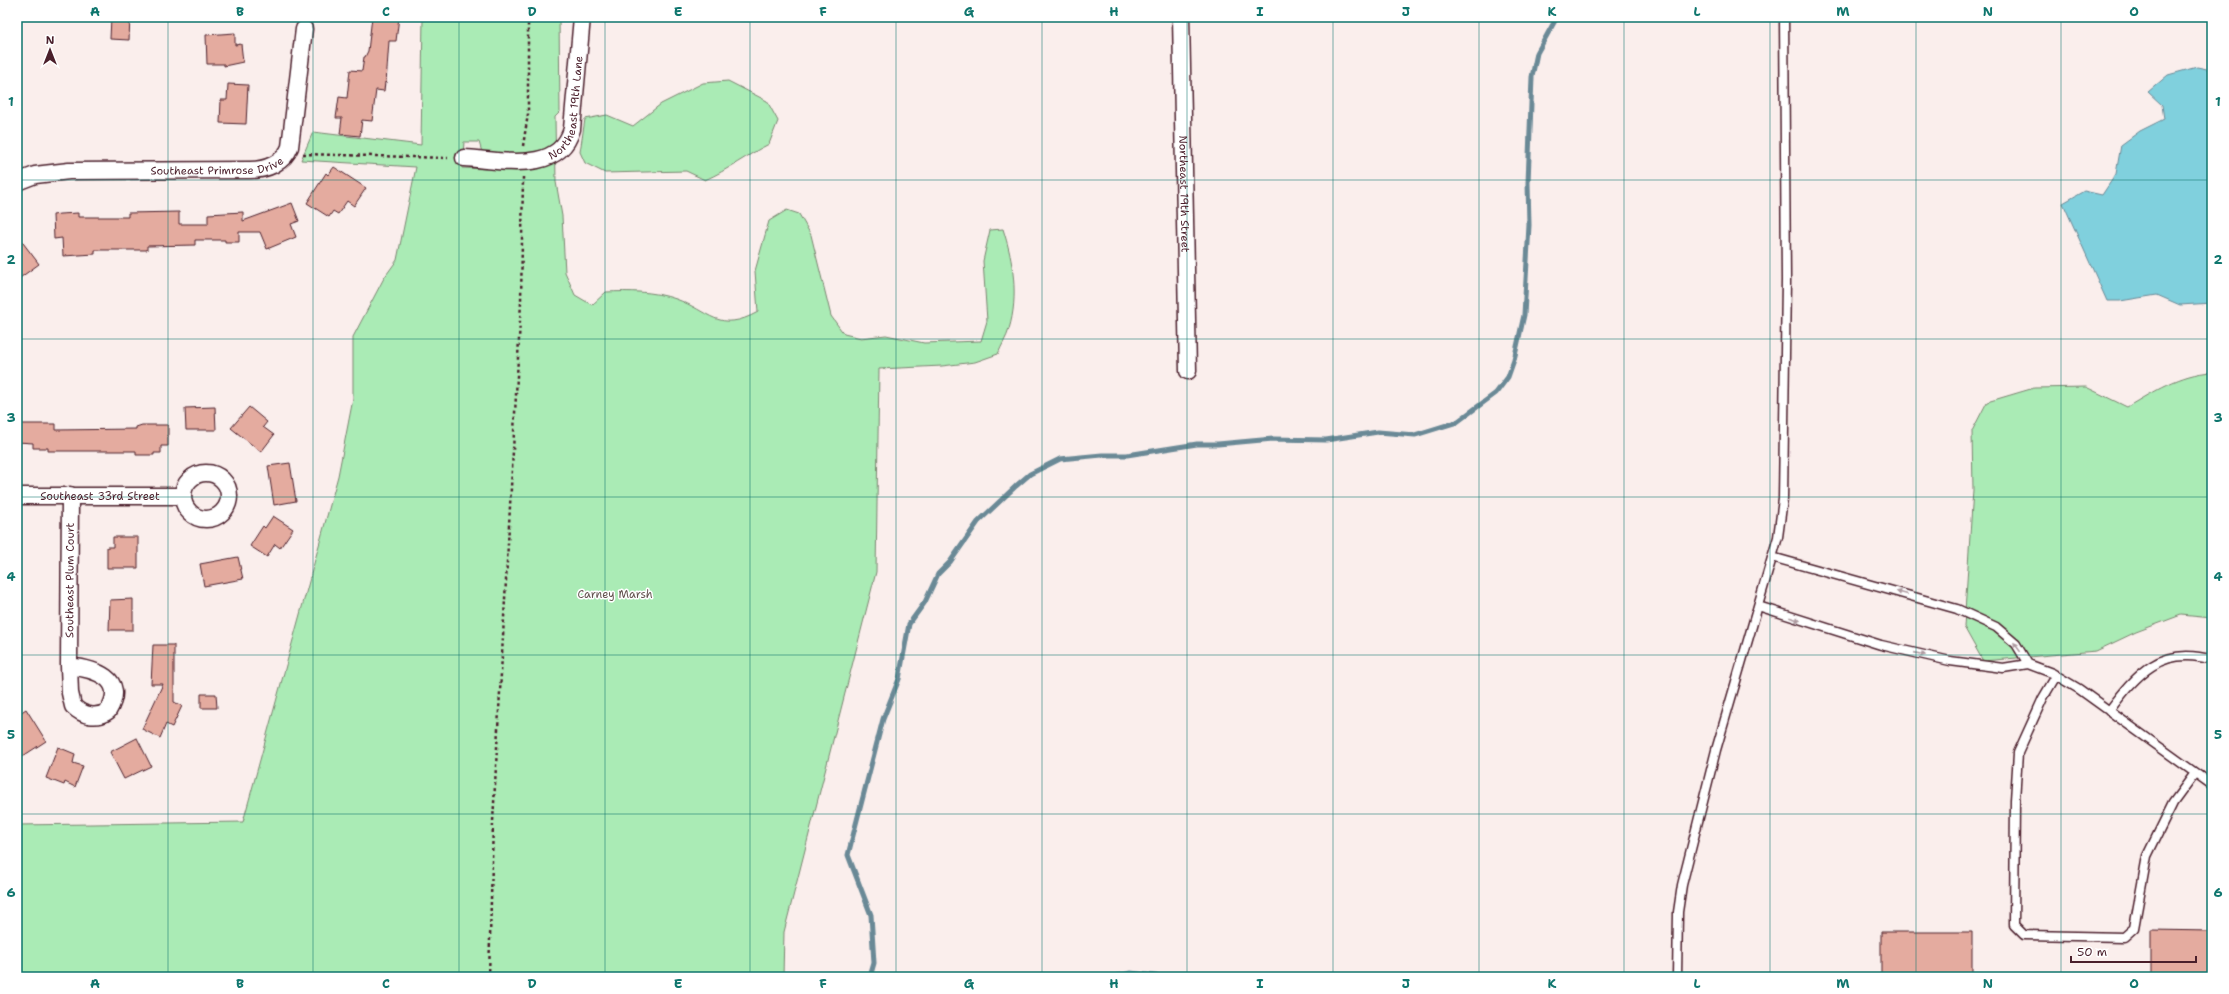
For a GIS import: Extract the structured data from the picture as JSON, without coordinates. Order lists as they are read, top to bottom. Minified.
{"streets":{"street":["Northeast 19th Lane","Southeast Primrose Drive","Northeast 19th Street","Southeast 33rd Street","Southeast Plum Court"]},"crossings":[["Southeast 33rd Street","Southeast Plum Court"]],"parks":["Carney Marsh"],"scale_bar":"50 m","north":"top","grid":{"columns":["A","B","C","D","E","F","G","H","I","J","K","L","M","N","O"],"rows":["1","2","3","4","5","6"]}}
